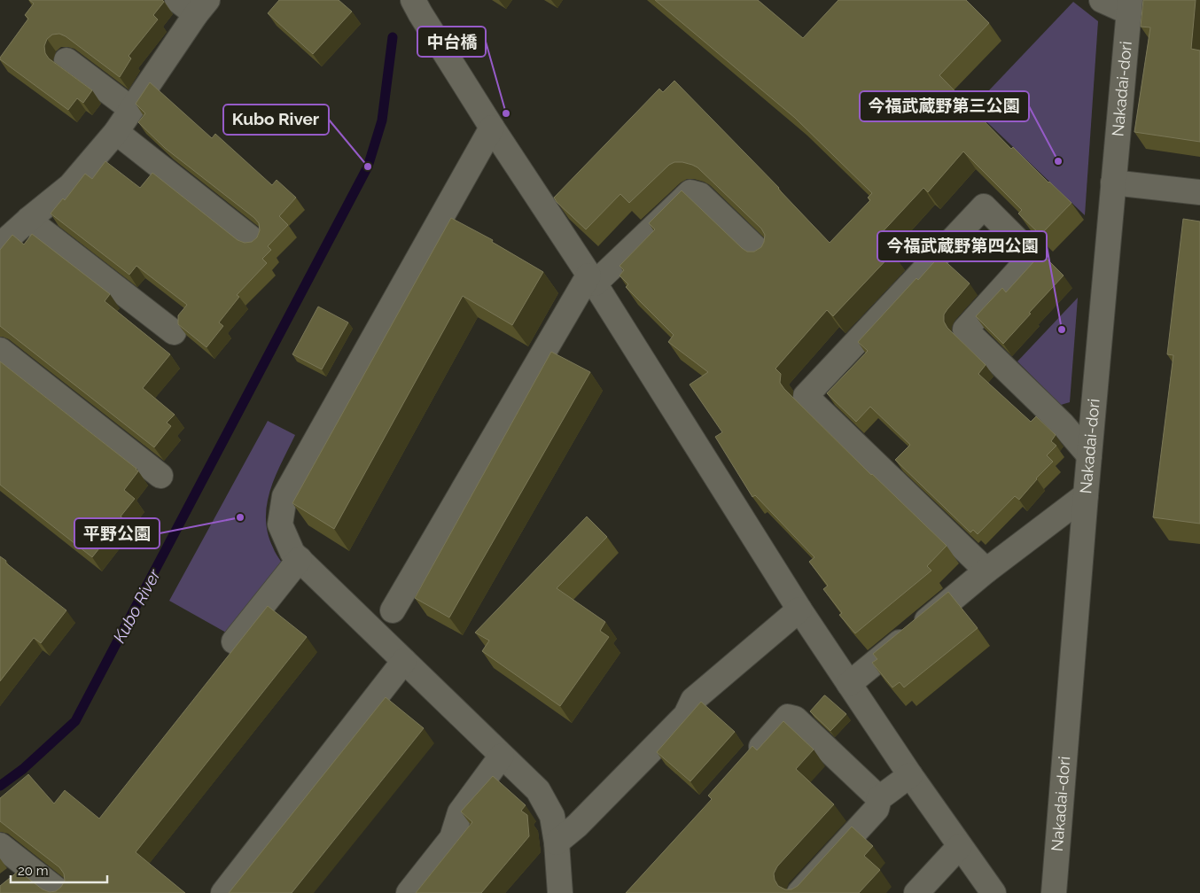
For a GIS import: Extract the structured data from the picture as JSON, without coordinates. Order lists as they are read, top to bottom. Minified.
{"streets":{"street":["Nakadai-dori"]},"water":["Kubo River"],"places":["中台橋","今福武蔵野第三公園","Kubo River","今福武蔵野第四公園","平野公園"],"scale_bar":"20 m"}
